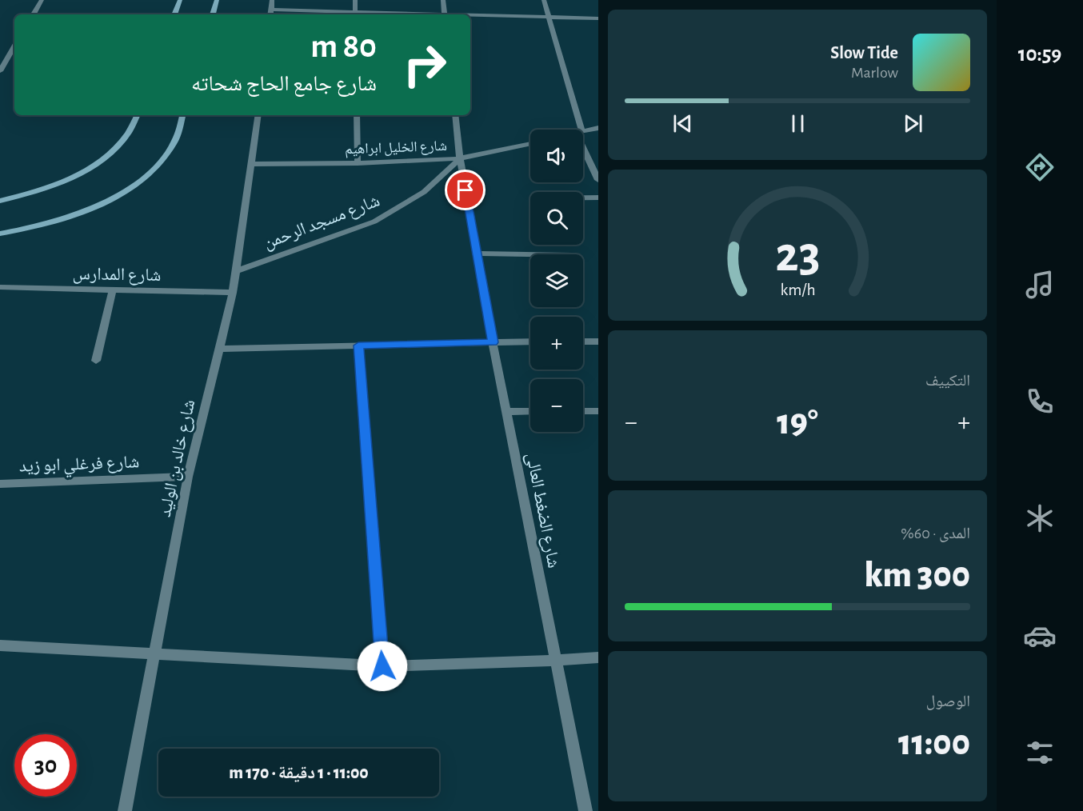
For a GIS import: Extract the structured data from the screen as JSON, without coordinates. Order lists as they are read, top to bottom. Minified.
{"streets":{"street":["شارع الخليل ابراهيم","شارع مسجد الرحمن","شارع المدارس","شارع خالد بن الوليد","شارع فرغلي ابو زيد","شارع الضغط العالى"]},"crossings":[["شارع الخليل ابراهيم","شارع مسجد الرحمن"],["شارع الخليل ابراهيم","شارع خالد بن الوليد"],["شارع الخليل ابراهيم","شارع الضغط العالى"],["شارع مسجد الرحمن","شارع خالد بن الوليد"],["شارع مسجد الرحمن","شارع الضغط العالى"],["شارع المدارس","شارع خالد بن الوليد"],["شارع خالد بن الوليد","شارع فرغلي ابو زيد"]],"page":{"tabs":"10:59","turn":["80 m","شارع جامع الحاج شحاته"],"song":["Slow Tide","Marlow"],"map_buttons":["+","−"],"tile":["التكييف",["المدى · 60%","300 km"],["الوصول","11:00"]],"heat":["−","19°","+"],"limit":"30","trip":"11:00 · 1 دقيقة · 170 m","gauge":["23","km/h"]}}
